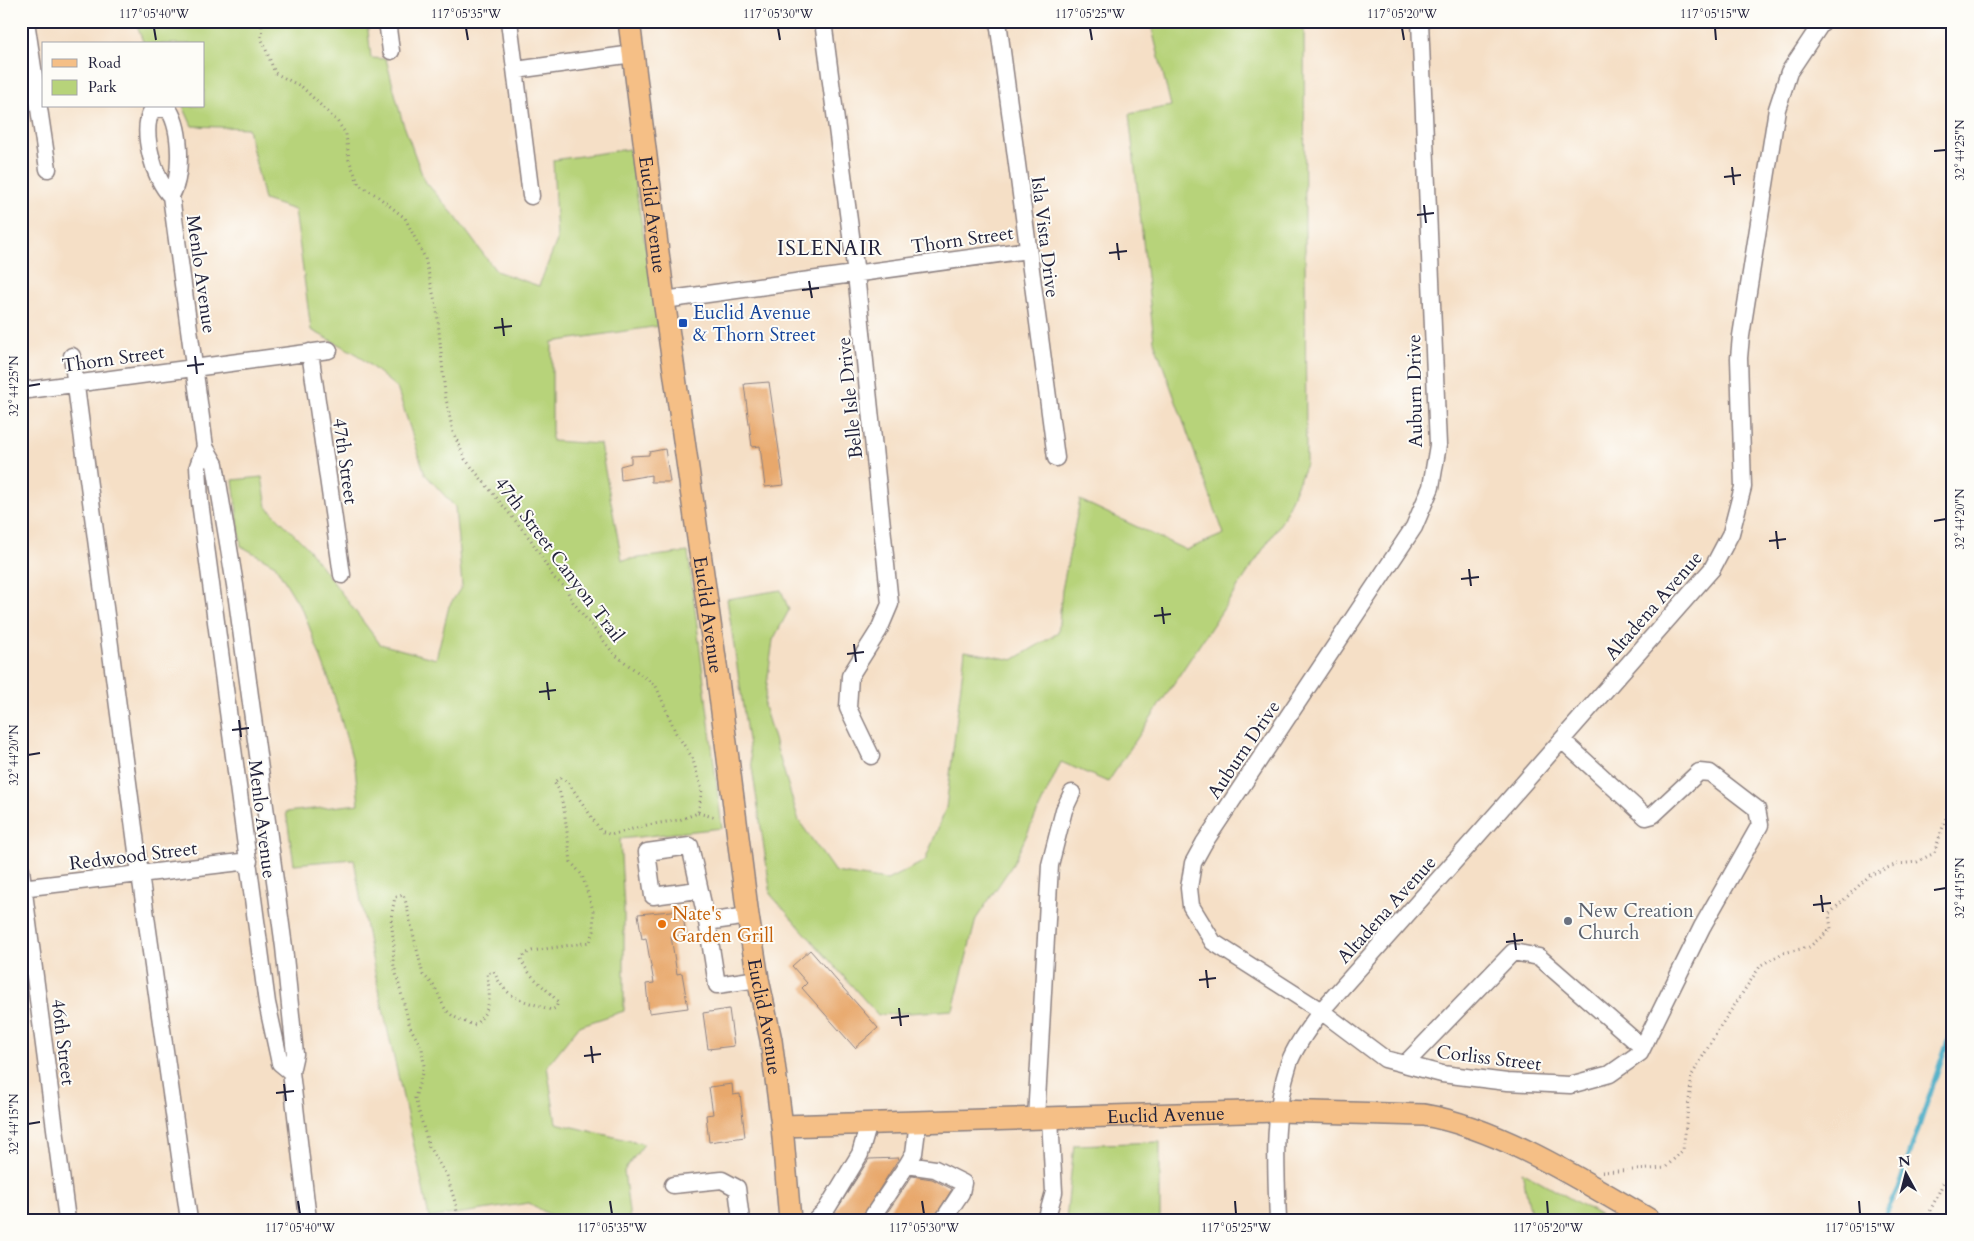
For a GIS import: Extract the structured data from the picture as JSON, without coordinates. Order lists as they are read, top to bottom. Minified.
{"streets":{"main road":["Euclid Avenue"],"street":["Isla Vista Drive","Thorn Street","Menlo Avenue","Auburn Drive","Belle Isle Drive","47th Street","Altadena Avenue","Redwood Street","46th Street","Corliss Street"],"path":["47th Street Canyon Trail"]},"crossings":[["Euclid Avenue","Thorn Street"],["Euclid Avenue","Altadena Avenue"],["Isla Vista Drive","Thorn Street"],["Thorn Street","Menlo Avenue"],["Thorn Street","Belle Isle Drive"],["Thorn Street","47th Street"],["Menlo Avenue","Redwood Street"],["Auburn Drive","Corliss Street"],["Altadena Avenue","Corliss Street"],["Redwood Street","46th Street"]],"districts":["ISLENAIR"],"places":{"transit":["Euclid Avenue & Thorn Street"],"other":["New Creation Church","Nate's Garden Grill"]},"legend":["Road","Park"],"north":"top","coordinates":["117°05'40\"W","117°05'35\"W","117°05'30\"W","117°05'25\"W","117°05'20\"W","117°05'15\"W","32°44'25\"N","32°44'20\"N","32°44'15\"N"]}
